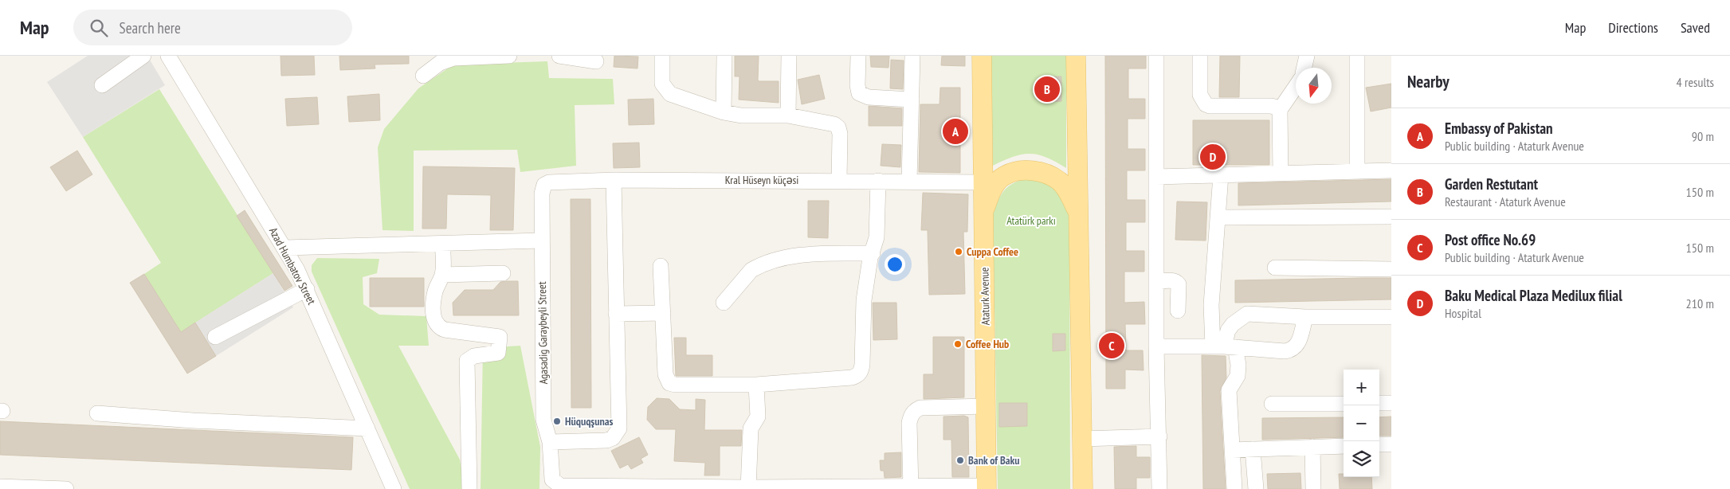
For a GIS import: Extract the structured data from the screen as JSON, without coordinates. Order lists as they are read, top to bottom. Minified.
{"streets":{"main road":["Ataturk Avenue"],"street":["Kral Hüseyn küçəsi","Azad Humbatov Street","Agasadig Garaybeyli Street"]},"crossings":[["Kral Hüseyn küçəsi","Ataturk Avenue"],["Kral Hüseyn küçəsi","Agasadig Garaybeyli Street"]],"parks":["Atatürk parkı"],"places":["Cuppa Coffee","Coffee Hub","Hüquqşunas","Bank of Baku"],"north":"bottom","page":{"header":"Map","search":"Search here","nav":["Map","Directions","Saved"],"heading":["Nearby","4 results"],"pins":["B","A","D","C"],"list":[{"mark":"A","name":"Embassy of Pakistan","note":"Public building · Ataturk Avenue","value":"90 m"},{"mark":"B","name":"Garden Restutant","note":"Restaurant · Ataturk Avenue","value":"150 m"},{"mark":"C","name":"Post office No.69","note":"Public building · Ataturk Avenue","value":"150 m"},{"mark":"D","name":"Baku Medical Plaza Medilux filial","note":"Hospital","value":"210 m"}],"map_buttons":["+","−"]}}
